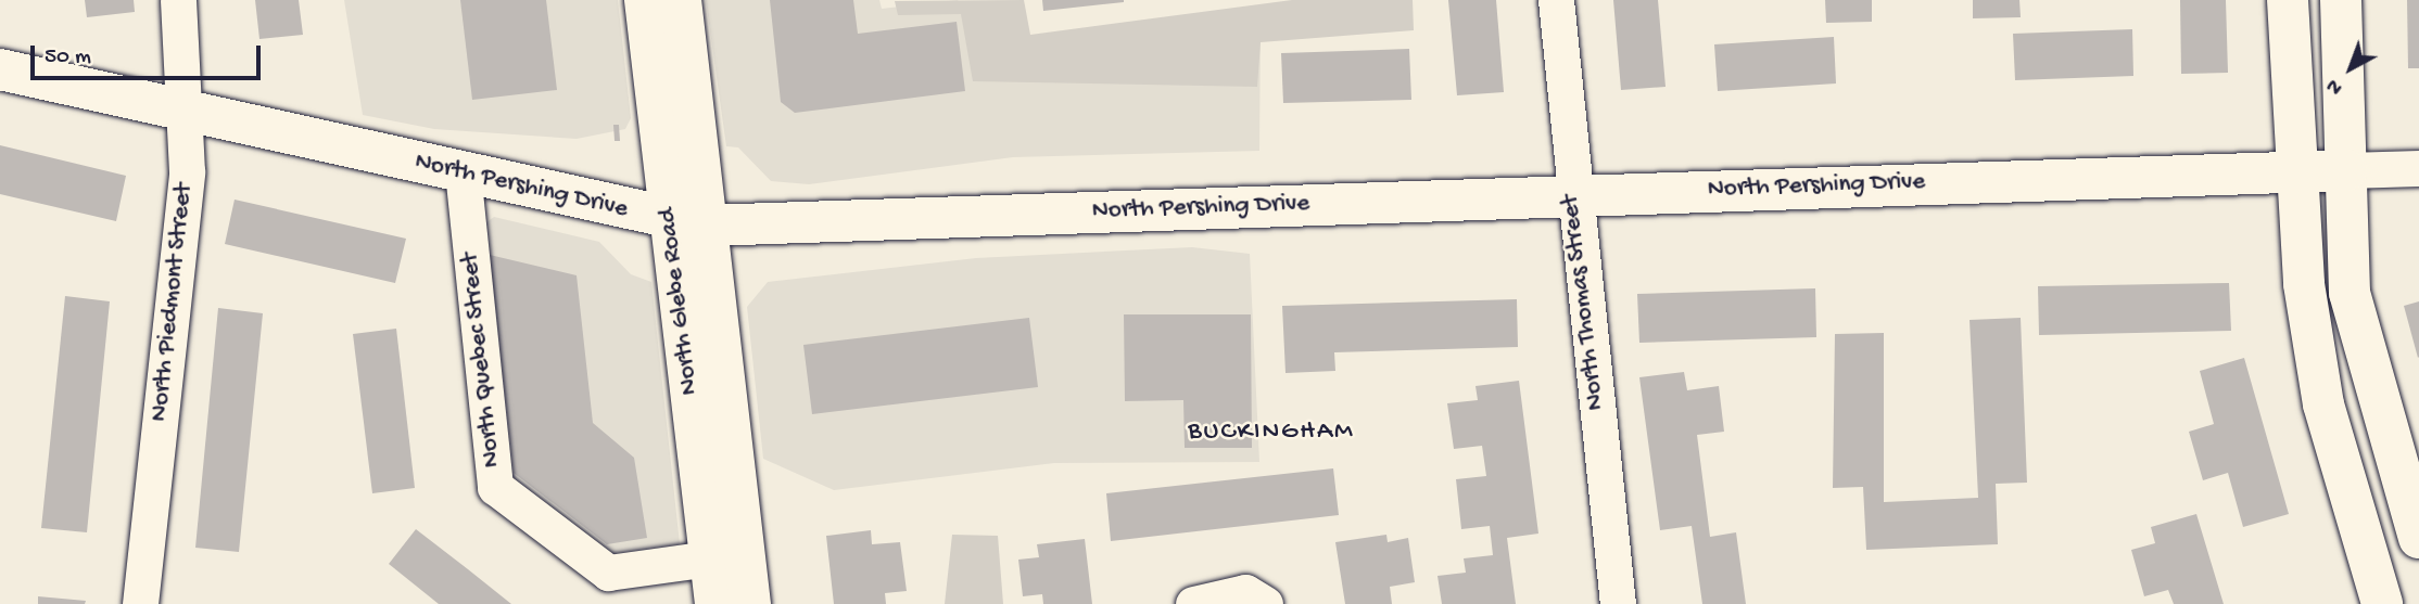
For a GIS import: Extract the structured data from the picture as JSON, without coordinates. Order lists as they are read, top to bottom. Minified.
{"streets":{"street":["North Pershing Drive","North Glebe Road","North Piedmont Street","North Thomas Street","North Quebec Street"]},"crossings":[["North Pershing Drive","North Glebe Road"],["North Pershing Drive","North Piedmont Street"],["North Pershing Drive","North Thomas Street"],["North Pershing Drive","North Quebec Street"],["North Glebe Road","North Quebec Street"]],"districts":["BUCKINGHAM"],"scale_bar":"50 m","north":"bottom left"}
